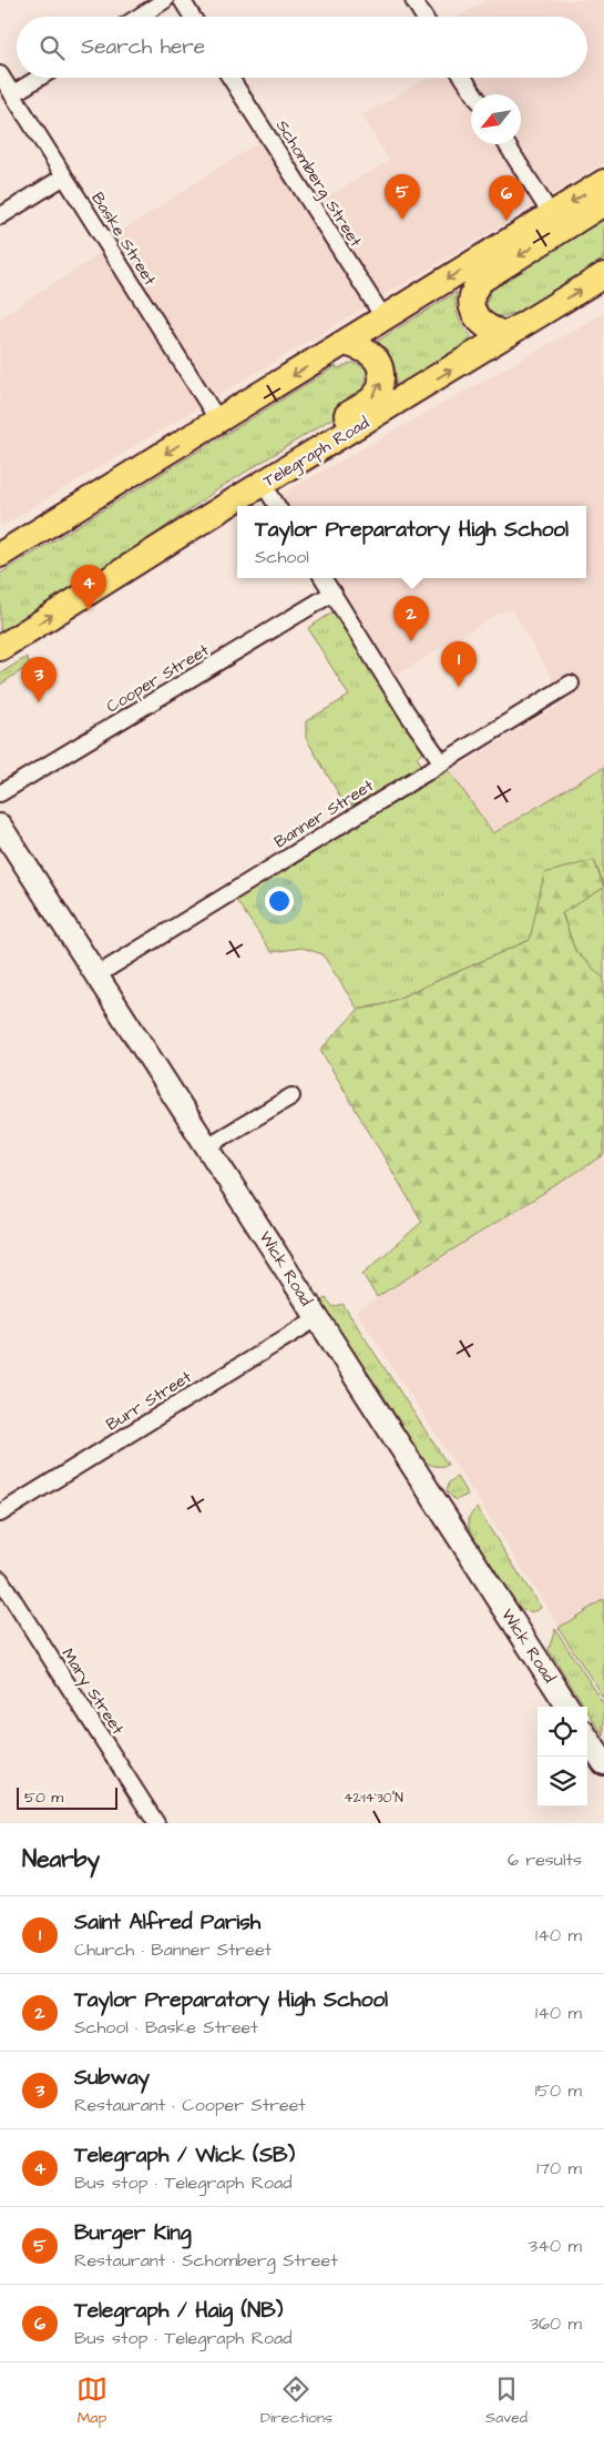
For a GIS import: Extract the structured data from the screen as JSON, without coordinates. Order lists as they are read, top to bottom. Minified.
{"streets":{"main road":["Telegraph Road"],"street":["Schomberg Street","Baske Street","Cooper Street","Banner Street","Wick Road","Burr Street","Mary Street"]},"crossings":[["Banner Street","Wick Road"],["Wick Road","Burr Street"]],"scale_bar":"50 m","north":"bottom left","page":{"search":"Search here","pins":["5","6","4","2","1","3"],"popup":["Taylor Preparatory High School","School"],"scale":"50 m","heading":["Nearby","6 results"],"list":[{"mark":"1","name":"Saint Alfred Parish","note":"Church · Banner Street","value":"140 m"},{"mark":"2","name":"Taylor Preparatory High School","note":"School · Baske Street","value":"140 m"},{"mark":"3","name":"Subway","note":"Restaurant · Cooper Street","value":"150 m"},{"mark":"4","name":"Telegraph / Wick (SB)","note":"Bus stop · Telegraph Road","value":"170 m"},{"mark":"5","name":"Burger King","note":"Restaurant · Schomberg Street","value":"340 m"},{"mark":"6","name":"Telegraph / Haig (NB)","note":"Bus stop · Telegraph Road","value":"360 m"}],"nav":["Map","Directions","Saved"]},"coordinates":["42°14'30\"N"]}
